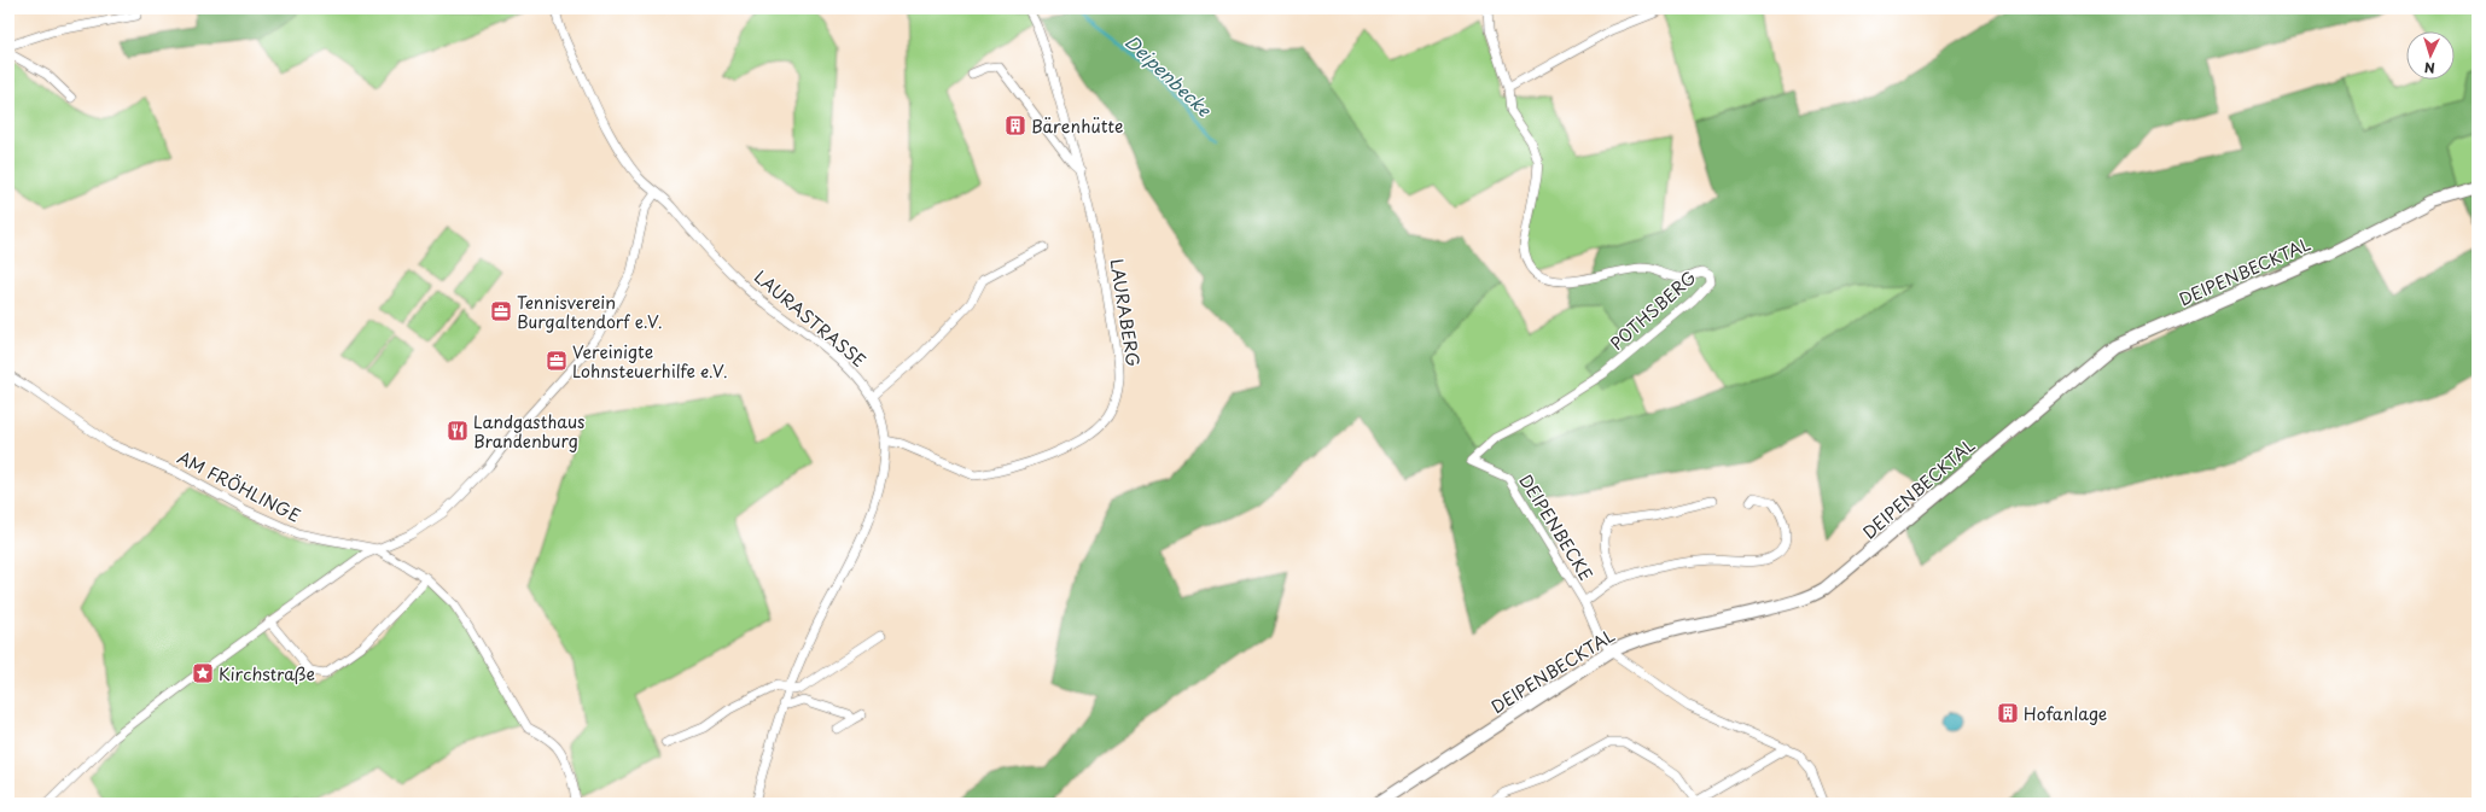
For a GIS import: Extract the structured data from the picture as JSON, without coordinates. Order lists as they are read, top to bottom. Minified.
{"streets":{"main road":["DEIPENBECKTAL"],"street":["POTHSBERG","LAURABERG","LAURASTRASSE","AM FRÖHLINGE","DEIPENBECKE"]},"crossings":[["DEIPENBECKTAL","DEIPENBECKE"],["POTHSBERG","DEIPENBECKE"],["LAURABERG","LAURASTRASSE"]],"water":["Deipenbecke"],"places":{"building":["Bärenhütte","Hofanlage"],"office":["Tennisverein Burgaltendorf e.V.","Vereinigte Lohnsteuerhilfe e.V."],"restaurant":["Landgasthaus Brandenburg"],"place":["Kirchstraße"]},"north":"bottom"}
